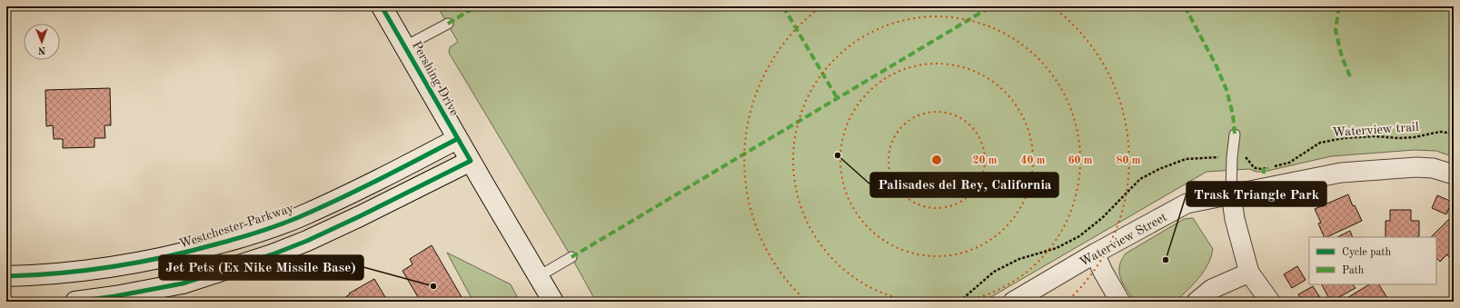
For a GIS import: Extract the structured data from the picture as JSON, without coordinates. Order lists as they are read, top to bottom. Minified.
{"streets":{"main road":["Pershing Drive","Westchester Parkway"],"street":["Waterview Street"],"path":["Waterview trail"]},"crossings":[["Pershing Drive","Westchester Parkway"]],"places":["Palisades del Rey, California","Trask Triangle Park","Jet Pets (Ex Nike Missile Base)"],"legend":["Cycle path","Path"],"north":"bottom","rings":["20 m","40 m","60 m","80 m"]}
